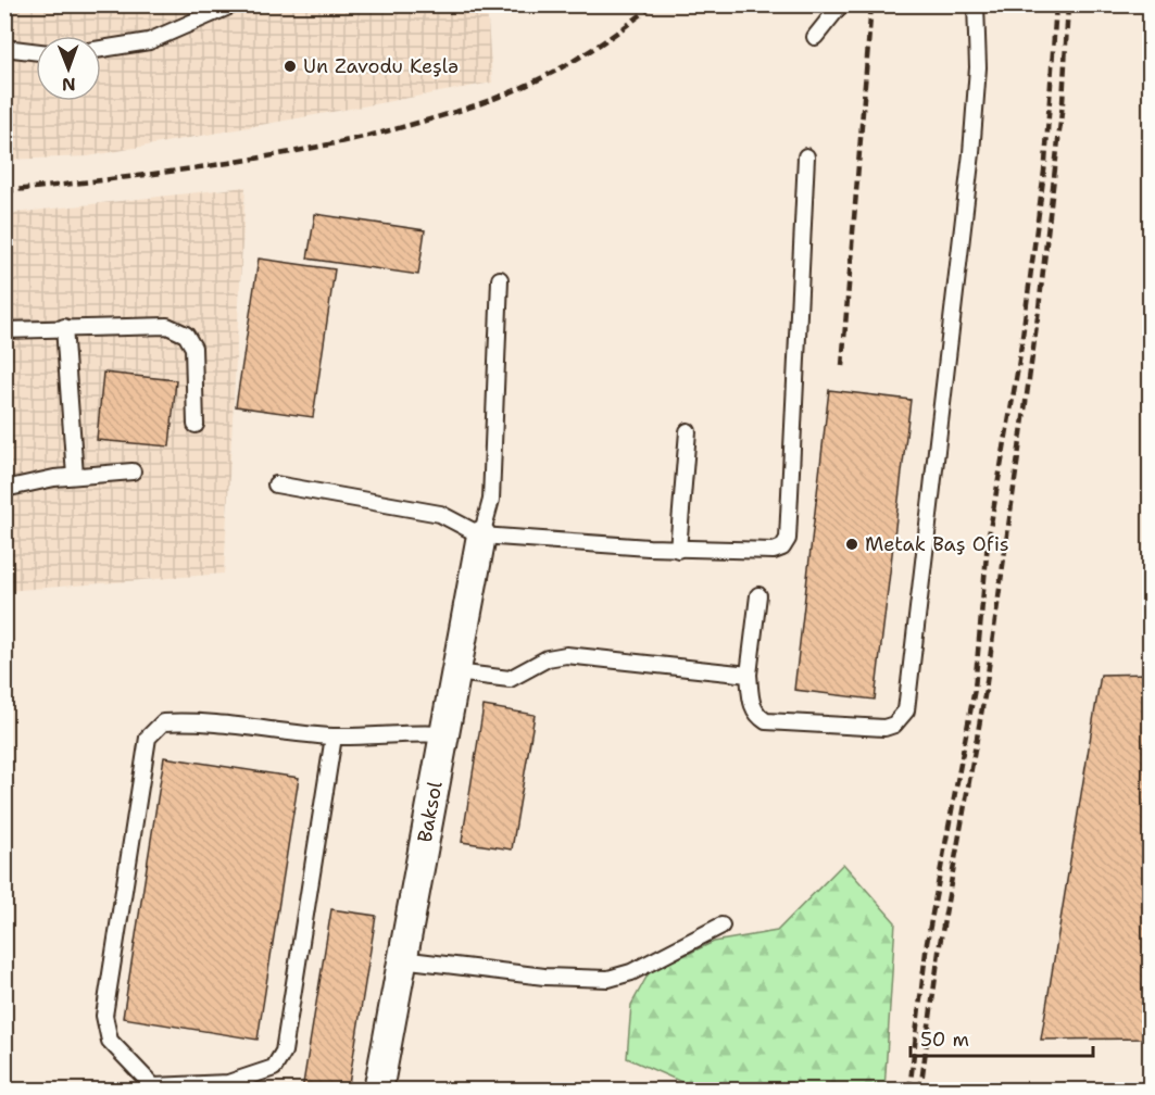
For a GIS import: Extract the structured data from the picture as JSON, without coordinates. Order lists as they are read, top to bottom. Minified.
{"streets":{"street":["Baksol"]},"places":["Un Zavodu Keşlə","Metak Baş Ofis"],"scale_bar":"50 m","north":"bottom"}
